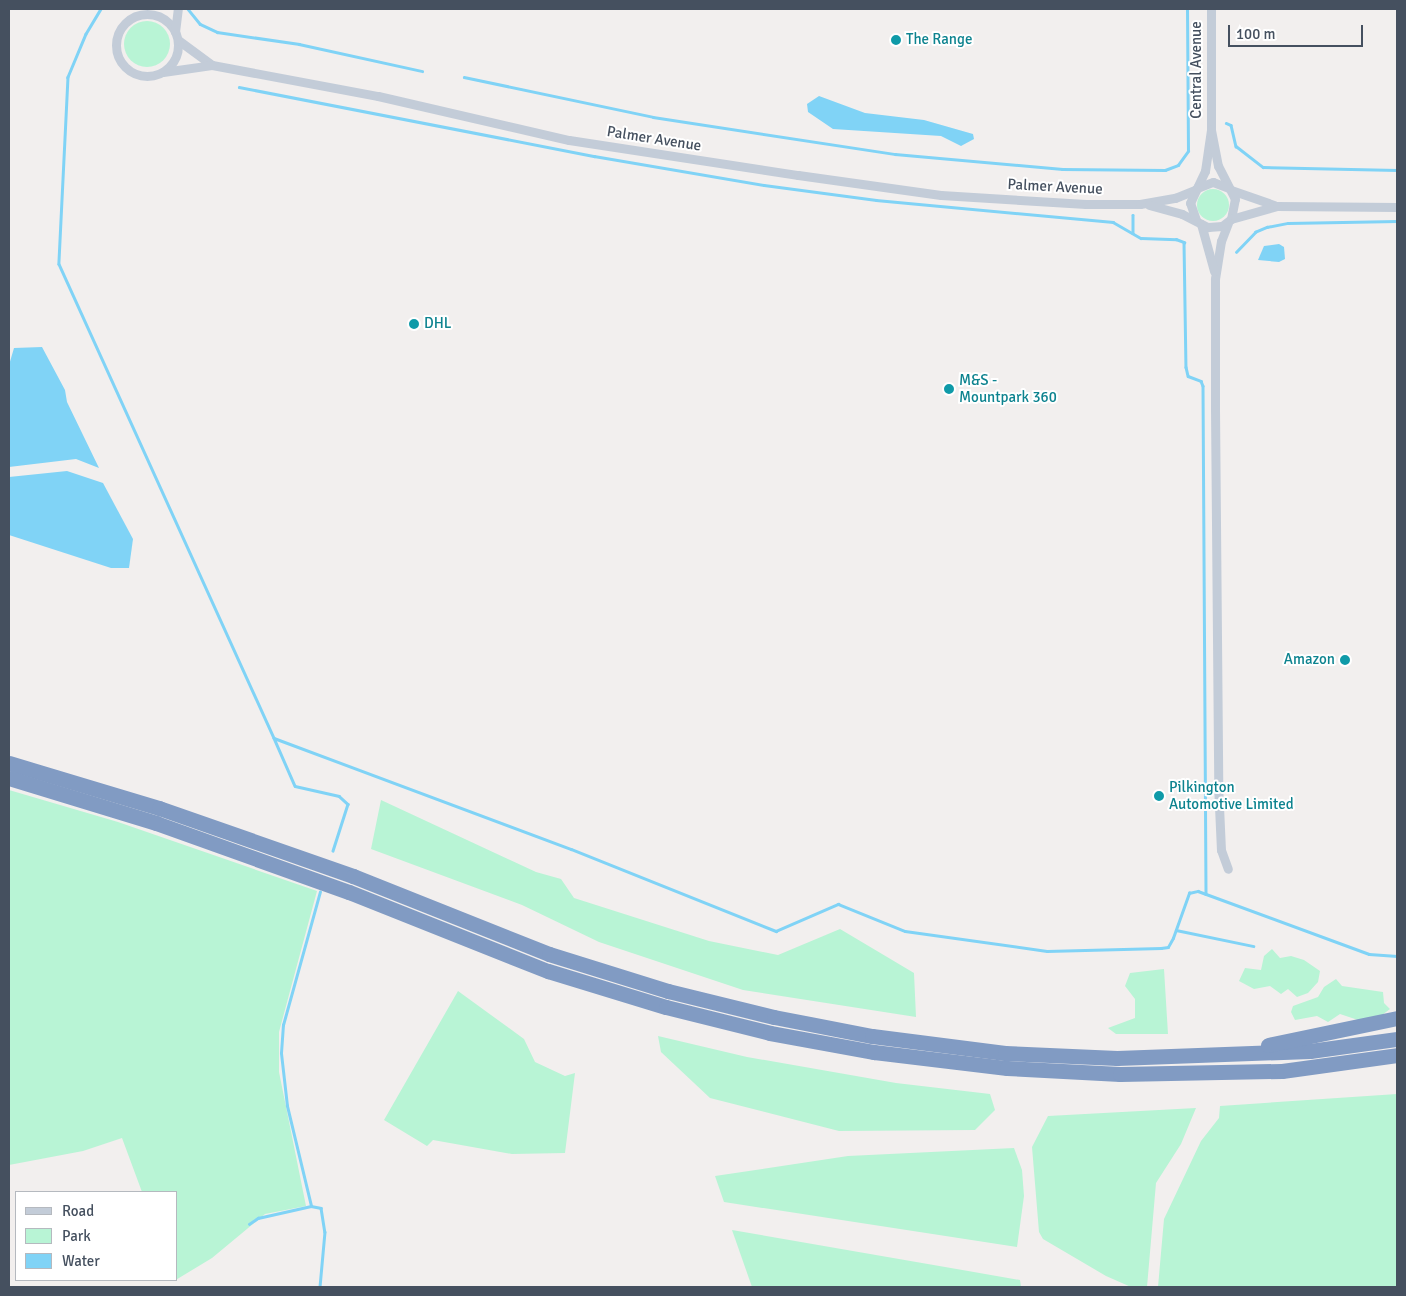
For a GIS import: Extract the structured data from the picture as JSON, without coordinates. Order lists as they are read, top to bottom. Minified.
{"streets":{"street":["Central Avenue","Palmer Avenue"]},"places":["The Range","DHL","M&S - Mountpark 360","Amazon","Pilkington Automotive Limited"],"legend":["Road","Park","Water"],"scale_bar":"100 m"}
